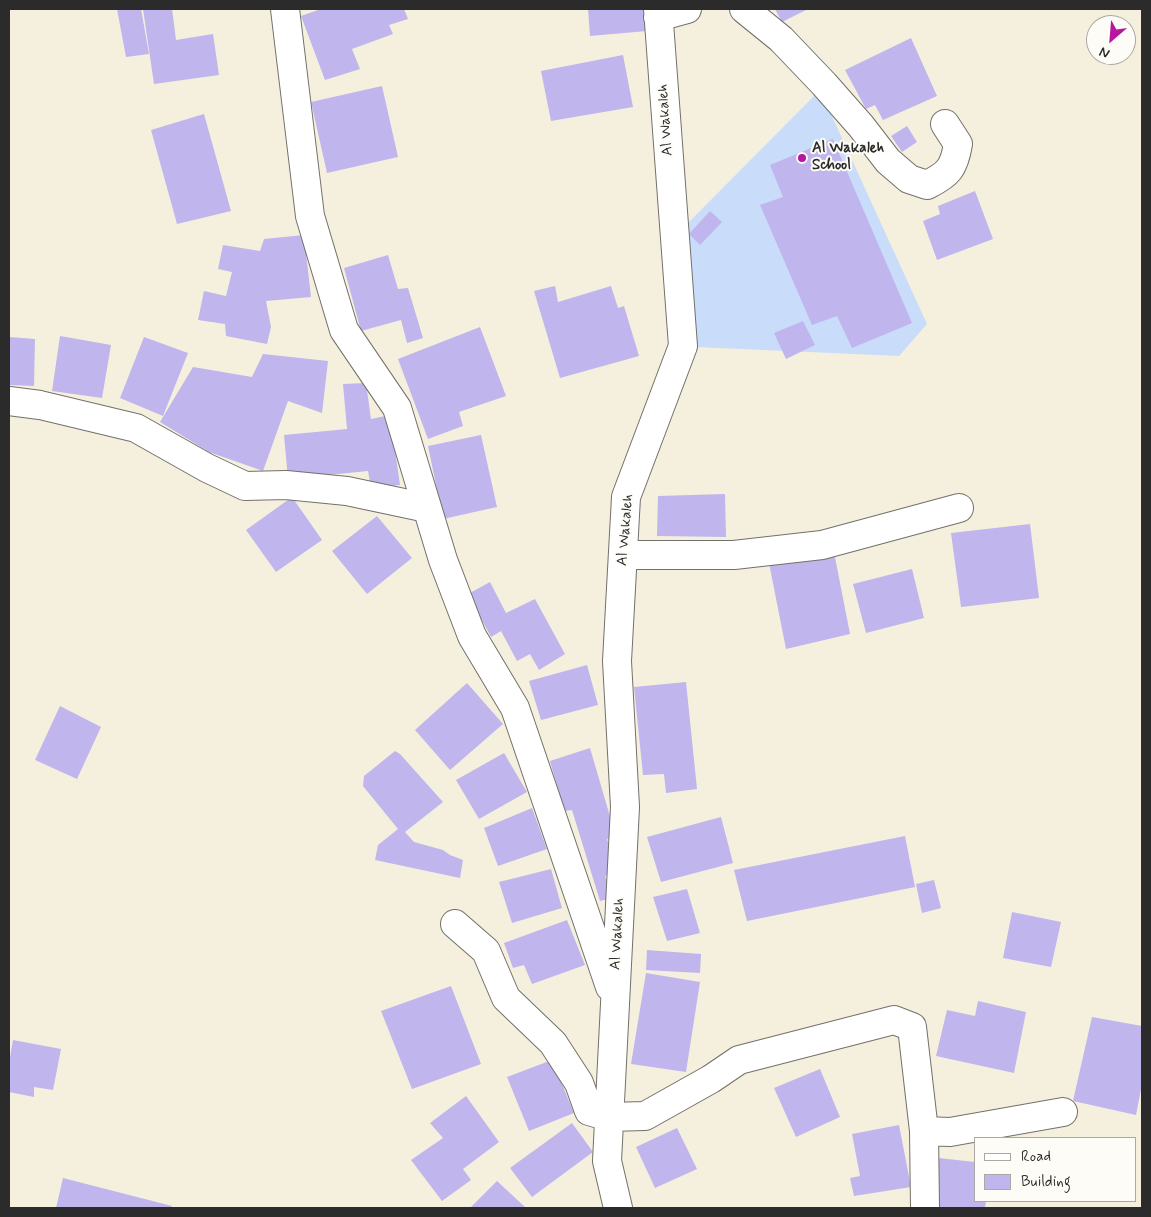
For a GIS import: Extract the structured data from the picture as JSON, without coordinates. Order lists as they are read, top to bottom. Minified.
{"streets":{"street":["Al Wakaleh"]},"places":["Al Wakaleh School"],"legend":["Road","Building"],"north":"bottom left"}
